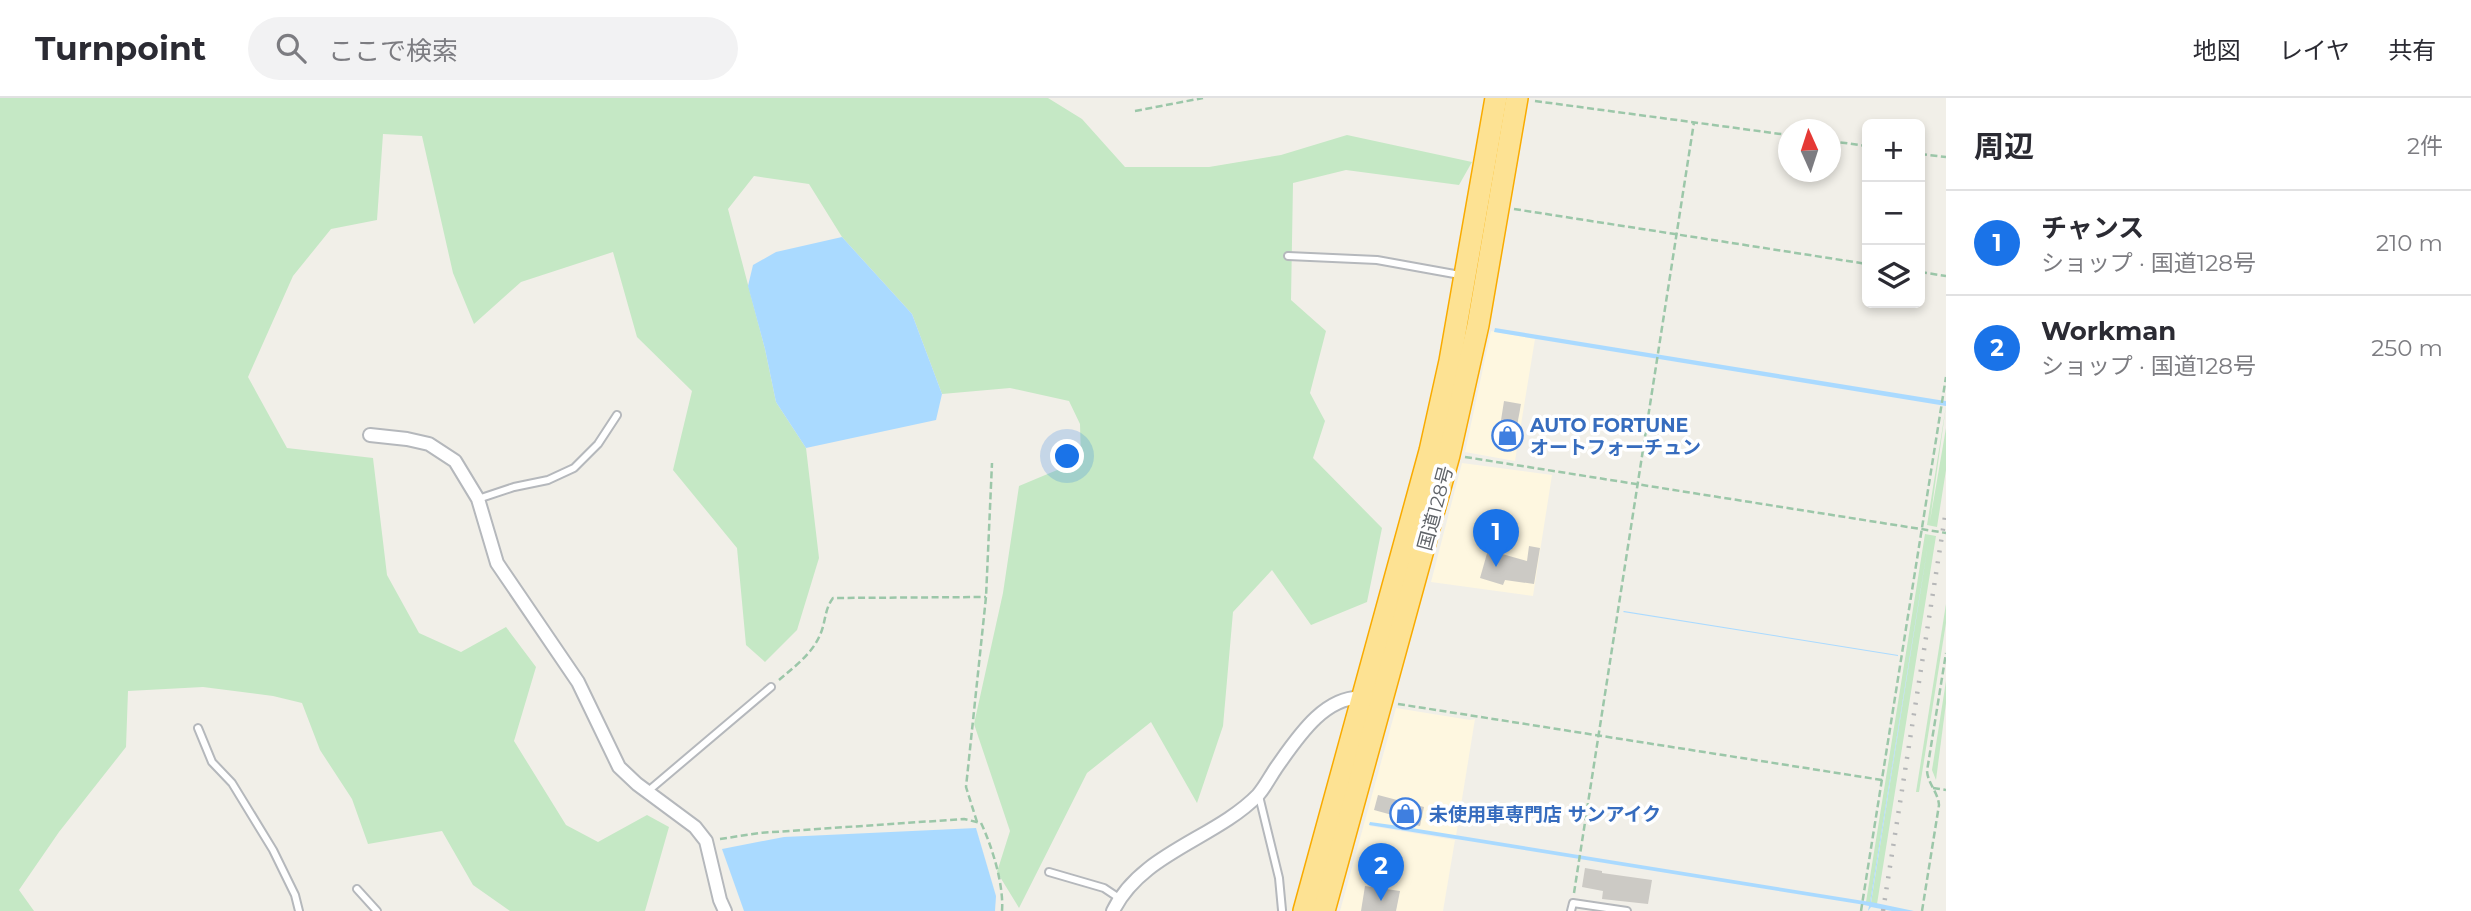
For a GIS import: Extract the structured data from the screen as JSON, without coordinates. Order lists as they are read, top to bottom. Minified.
{"streets":{"highway":["国道128号"]},"places":{"shop":["AUTO FORTUNE オートフォーチュン","未使用車専門店 サンアイク"]},"north":"top","page":{"header":"Turnpoint","search":"ここで検索","nav":["地図","レイヤ","共有"],"heading":["周辺","2件"],"map_buttons":["+","−"],"list":[{"mark":"1","name":"チャンス","note":"ショップ · 国道128号","value":"210 m"},{"mark":"2","name":"Workman","note":"ショップ · 国道128号","value":"250 m"}],"pins":["1","2"]}}
